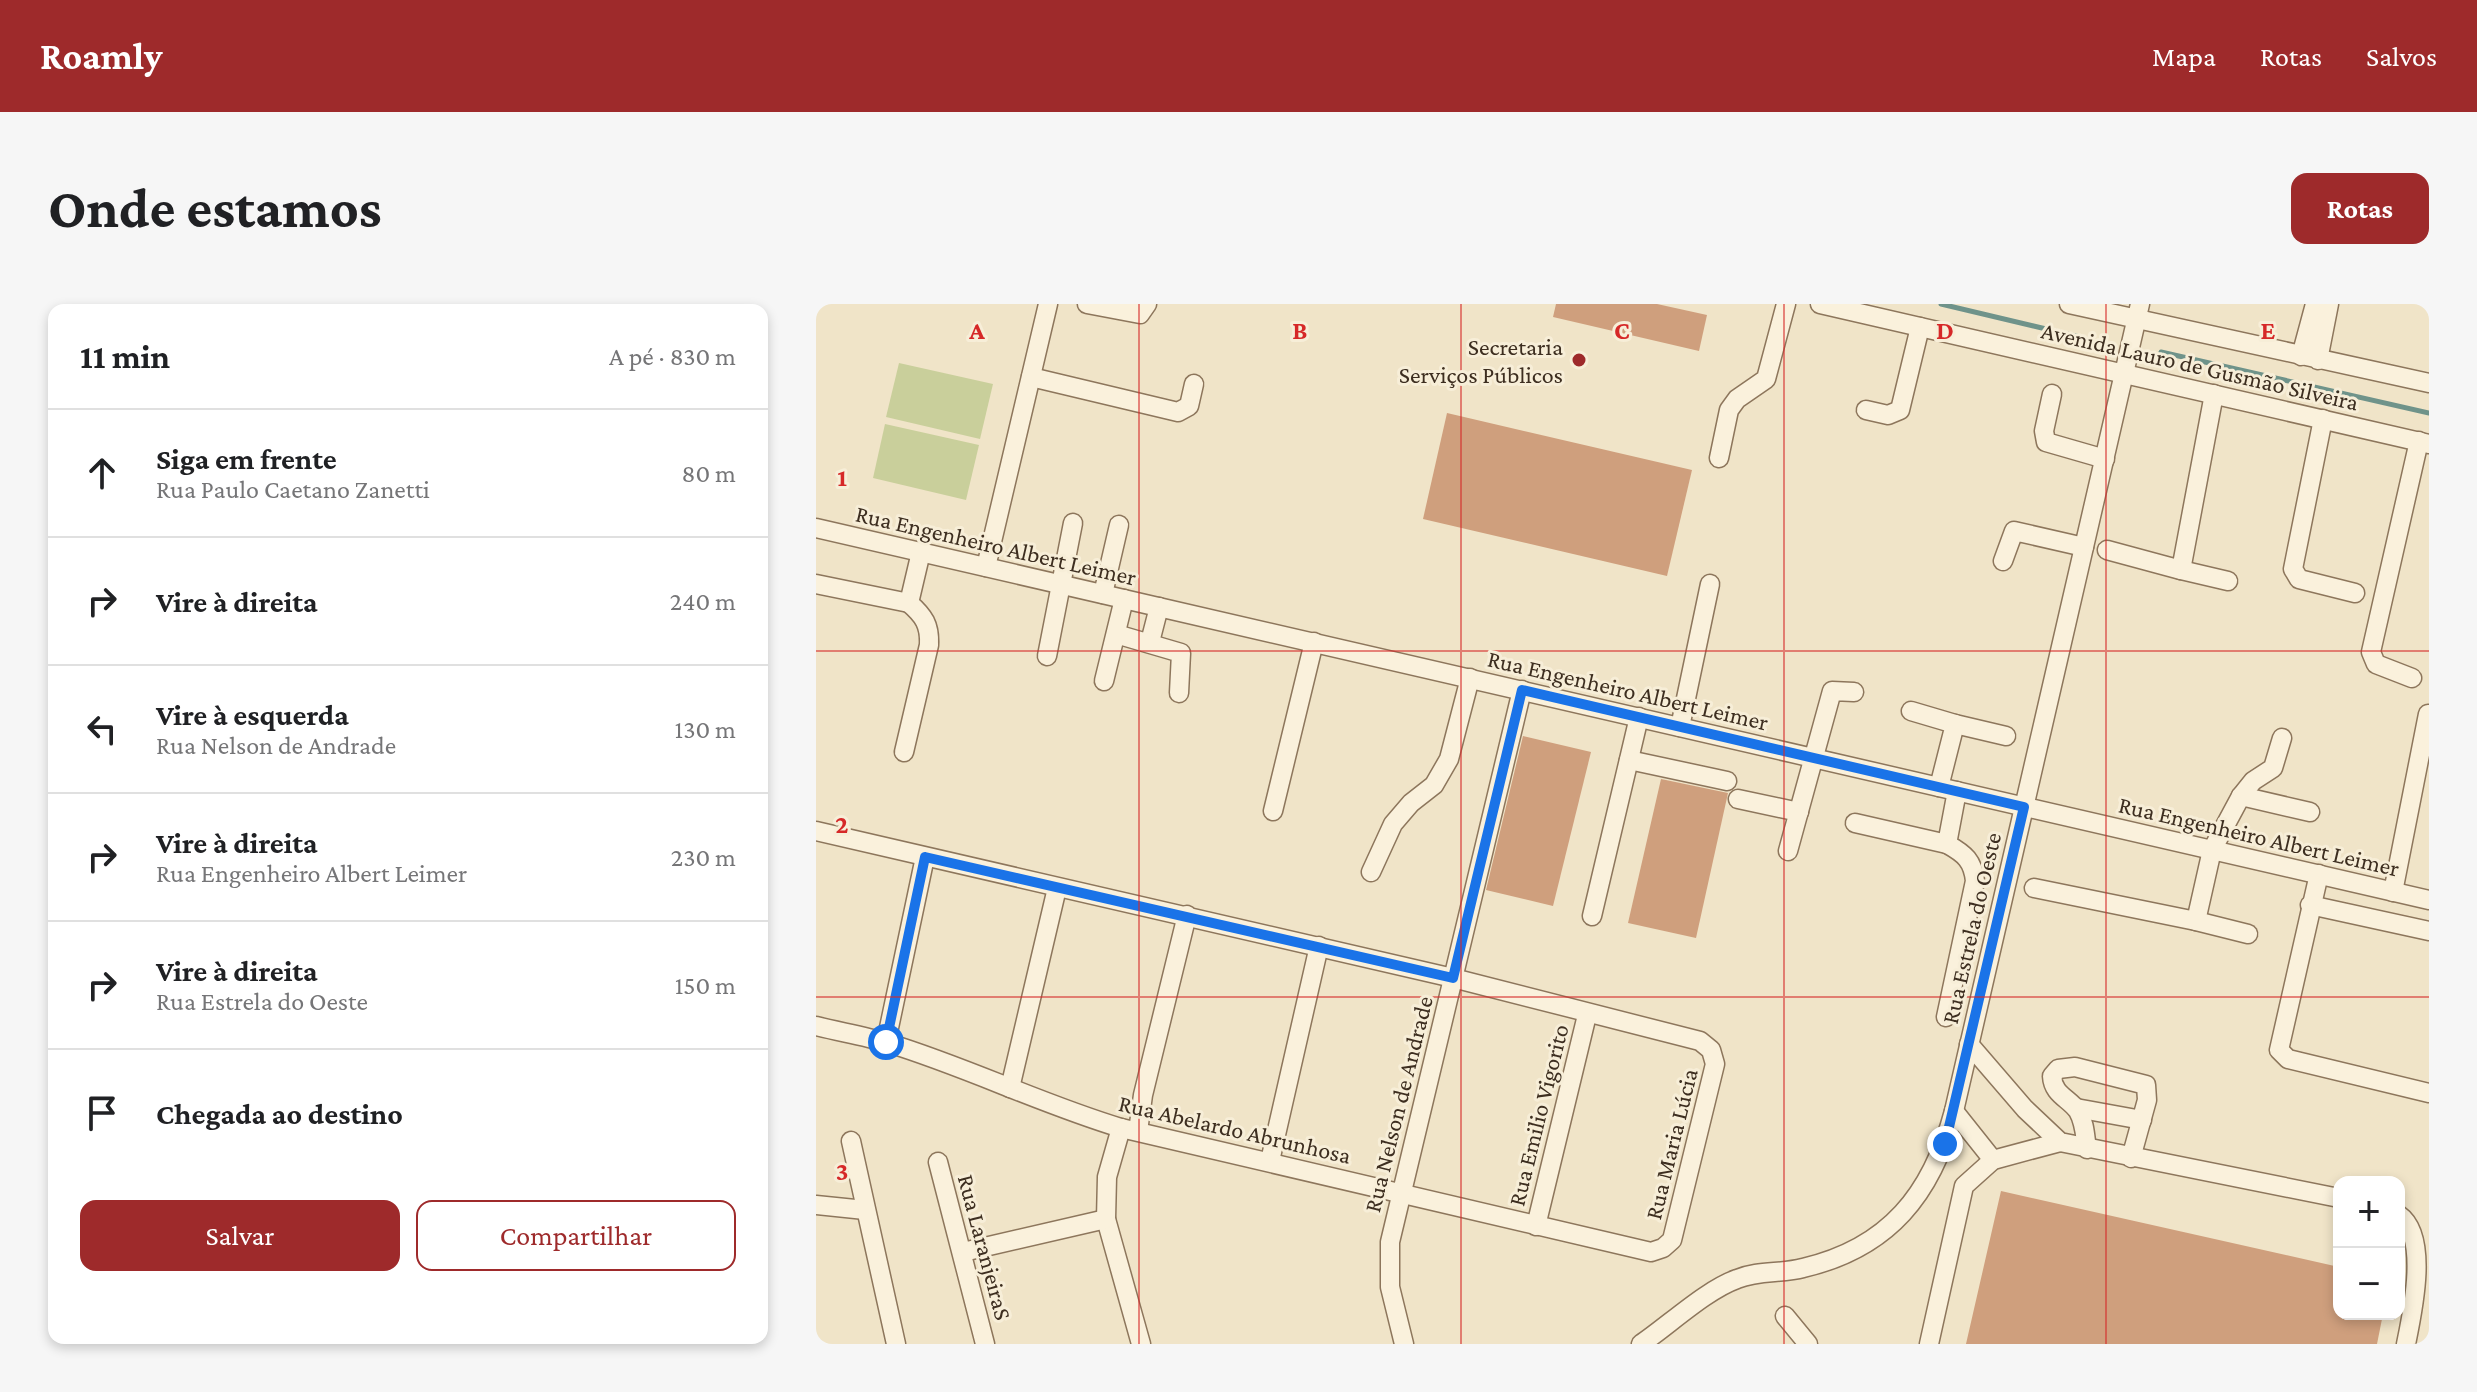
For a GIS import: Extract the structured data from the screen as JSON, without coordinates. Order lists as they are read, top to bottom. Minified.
{"streets":{"street":["Avenida Lauro de Gusmão Silveira","Rua Engenheiro Albert Leimer","Rua Estrela do Oeste","Rua Nelson de Andrade","Rua Emilio Vigorito","Rua Abelardo Abrunhosa","Rua Maria Lúcia","Rua LaranjeiraS"]},"crossings":[["Avenida Lauro de Gusmão Silveira","Rua Estrela do Oeste"],["Rua Engenheiro Albert Leimer","Rua Estrela do Oeste"],["Rua Engenheiro Albert Leimer","Rua Nelson de Andrade"],["Rua Nelson de Andrade","Rua Abelardo Abrunhosa"],["Rua Emilio Vigorito","Rua Abelardo Abrunhosa"],["Rua Emilio Vigorito","Rua Maria Lúcia"],["Rua Abelardo Abrunhosa","Rua Maria Lúcia"]],"places":["Secretaria Serviços Públicos"],"page":{"header":"Roamly","nav":["Mapa","Rotas","Salvos"],"buttons":["Rotas",["Salvar","Compartilhar"]],"title":"Onde estamos","heading":["11 min","A pé · 830 m"],"list":[["Siga em frente","Rua Paulo Caetano Zanetti","80 m"],["Vire à direita","240 m"],["Vire à esquerda","Rua Nelson de Andrade","130 m"],["Vire à direita","Rua Engenheiro Albert Leimer","230 m"],["Vire à direita","Rua Estrela do Oeste","150 m"],"Chegada ao destino"],"map_buttons":["+","−"]},"grid":{"columns":["A","B","C","D","E"],"rows":["1","2","3"]}}
